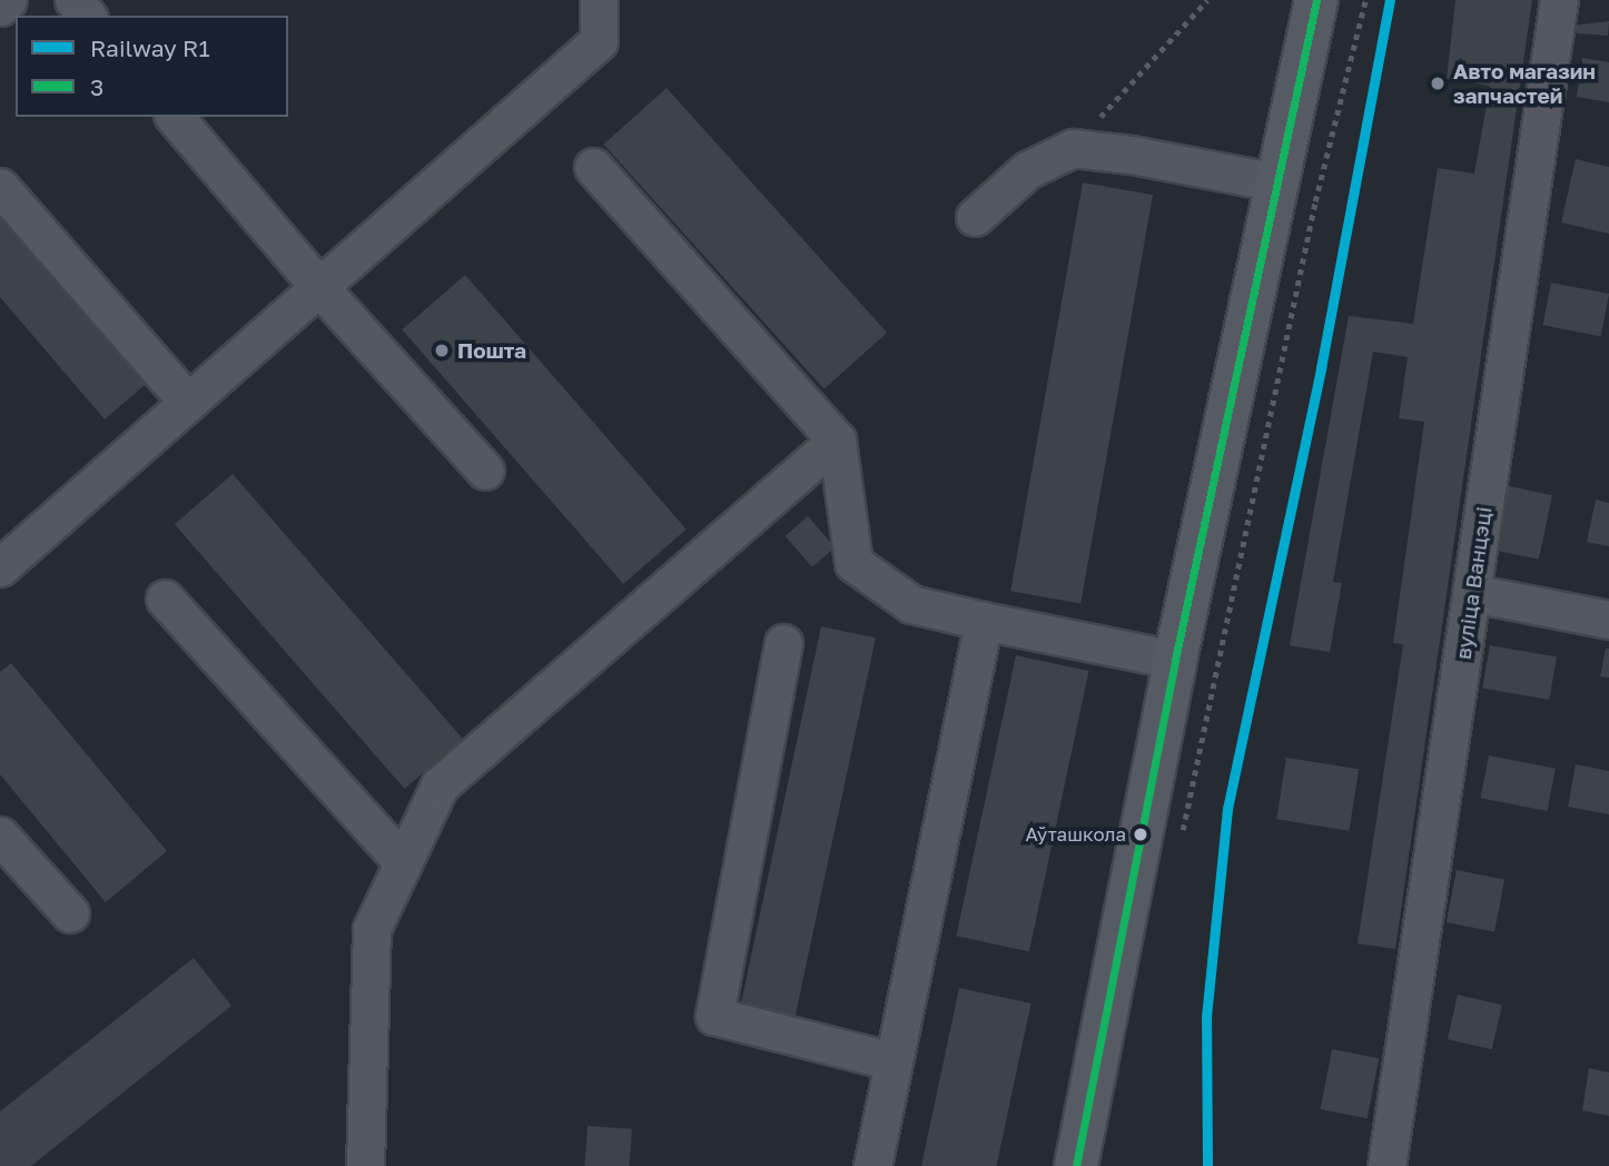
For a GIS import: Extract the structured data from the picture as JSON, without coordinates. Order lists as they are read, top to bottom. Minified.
{"streets":{"street":["вуліца Ванцэці"]},"places":["Авто магазин запчастей","Пошта","Аўташкола"],"lines":["rail line R1","transit line 3"],"legend":["Railway R1","3"]}
